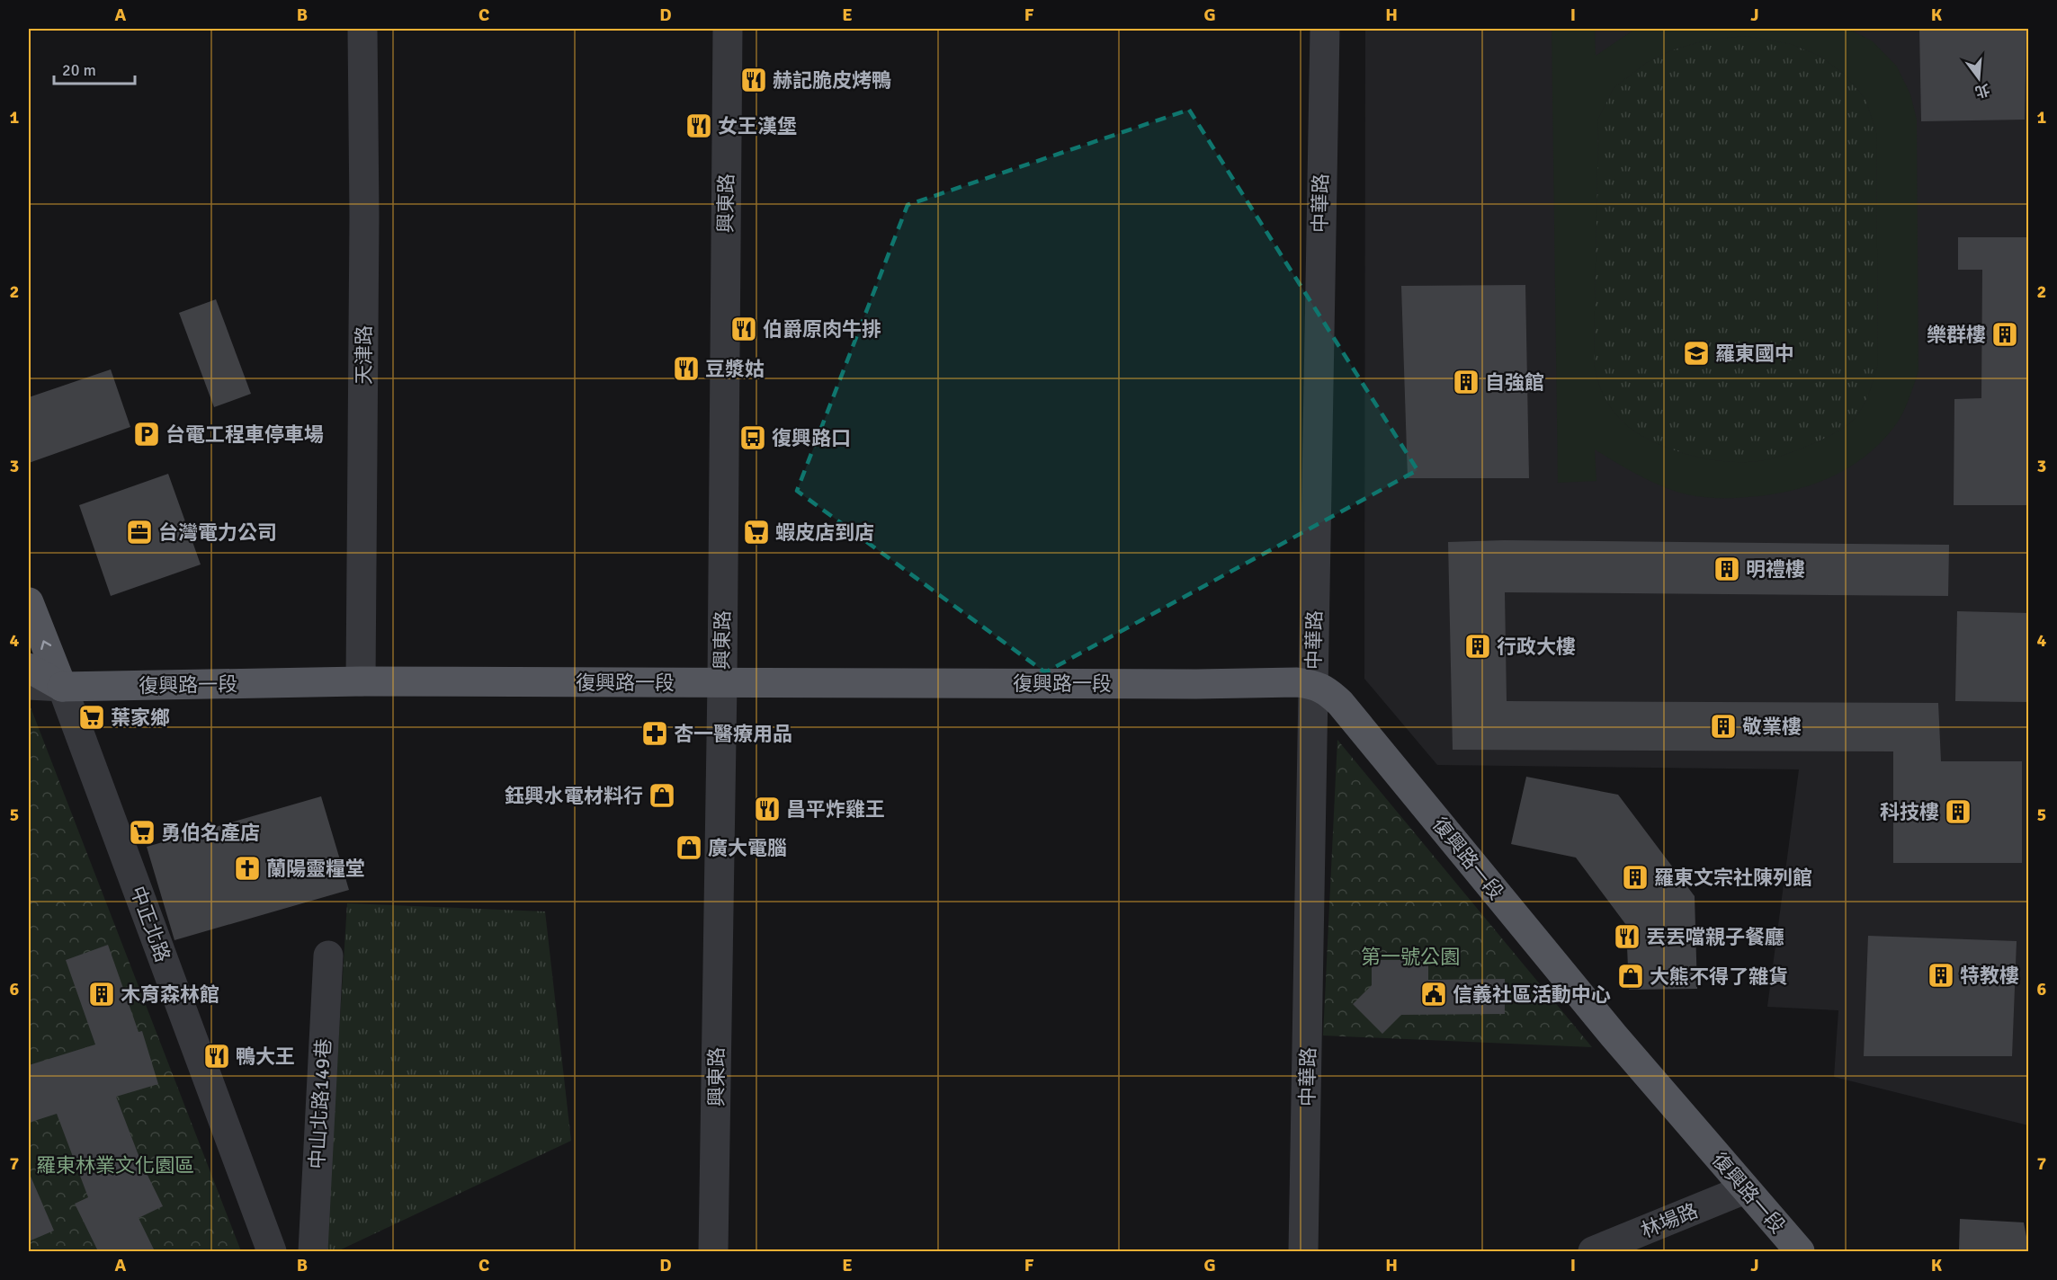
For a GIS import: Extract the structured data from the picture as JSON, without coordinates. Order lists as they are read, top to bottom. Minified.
{"streets":{"main road":["復興路一段","中正北路"],"street":["興東路","中華路","天津路","中山北路149巷","林場路"]},"crossings":[["興東路","復興路一段"],["中華路","復興路一段"],["天津路","復興路一段"],["復興路一段","中正北路"],["復興路一段","林場路"]],"parks":["第一號公園","羅東林業文化園區"],"places":{"restaurant":["赫記脆皮烤鴨","女王漢堡","伯爵原肉牛排","豆漿姑","昌平炸雞王","丟丟噹親子餐廳","鴨大王"],"building":["樂群樓","自強館","明禮樓","行政大樓","敬業樓","科技樓","羅東文宗社陳列館","特教樓","木育森林館"],"school or university":["羅東國中"],"parking":["台電工程車停車場"],"bus stop":["復興路口"],"office":["台灣電力公司"],"supermarket":["蝦皮店到店","葉家鄉","勇伯名產店"],"pharmacy":["杏一醫療用品"],"shop":["鈺興水電材料行","廣大電腦","大熊不得了雜貨"],"church":["蘭陽靈糧堂"],"public building":["信義社區活動中心"]},"scale_bar":"20 m","north":"bottom","grid":{"columns":["A","B","C","D","E","F","G","H","I","J","K"],"rows":["1","2","3","4","5","6","7"]}}
